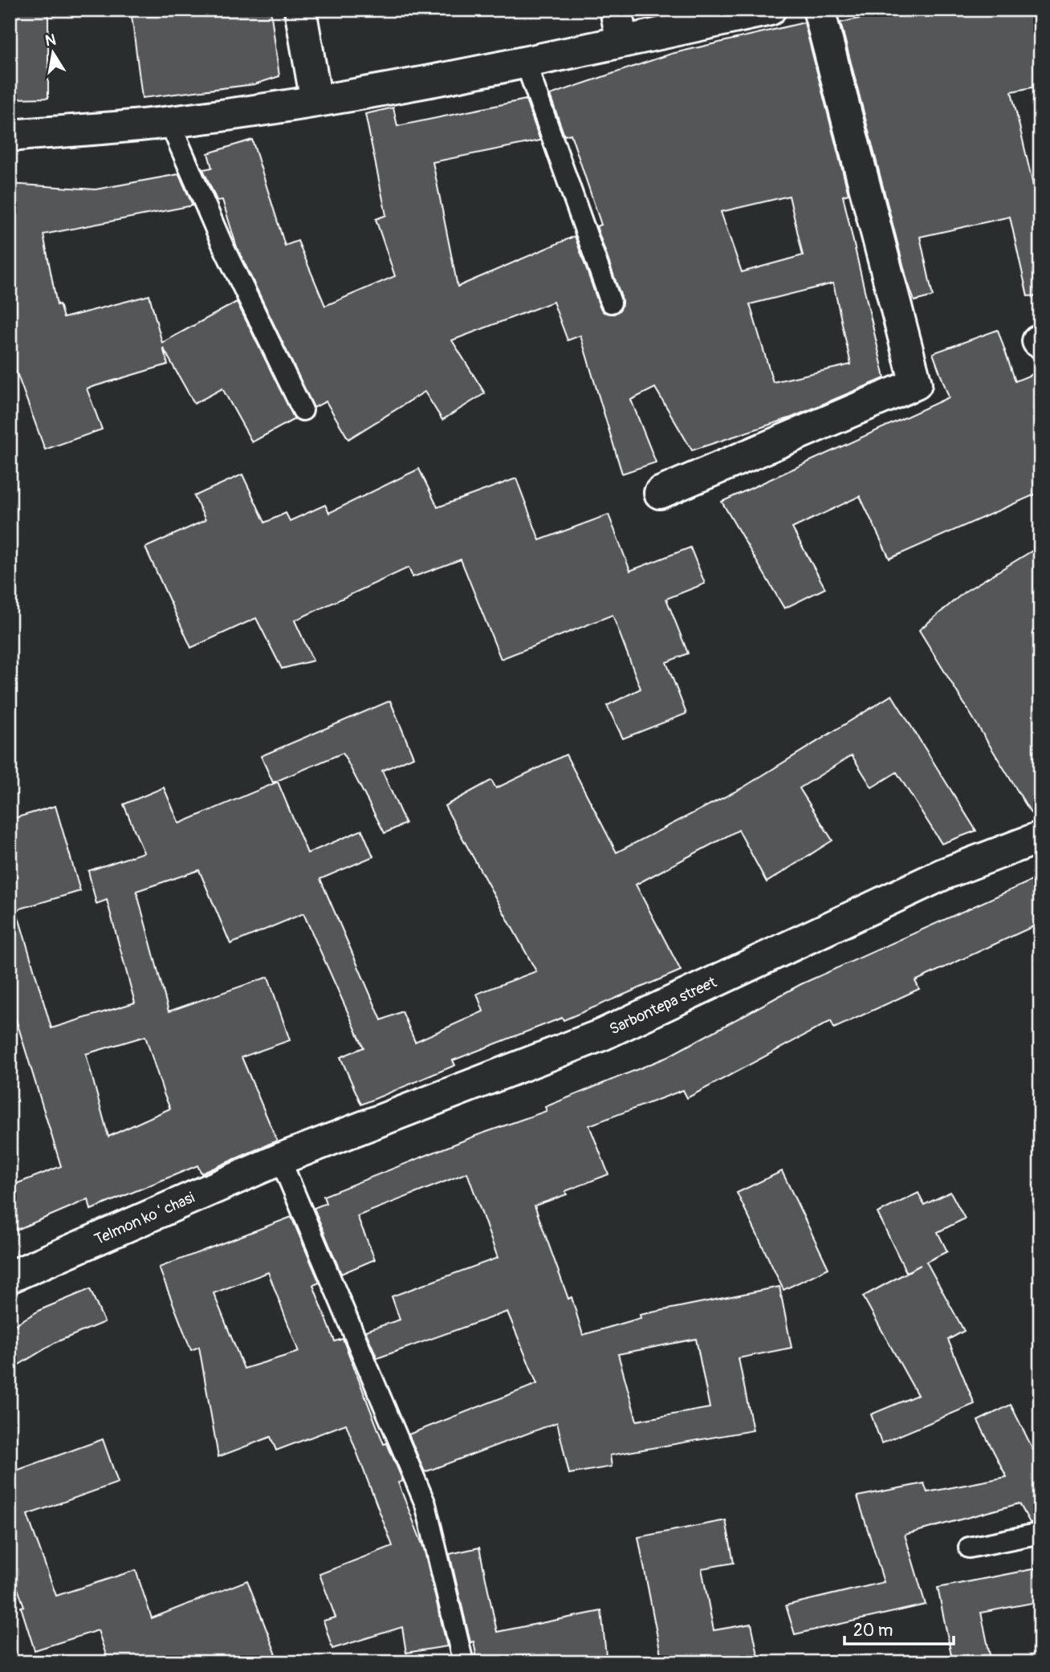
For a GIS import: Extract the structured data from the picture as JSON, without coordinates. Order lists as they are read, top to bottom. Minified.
{"streets":{"street":["Sarbontepa street","Telmon koʻchasi"]},"crossings":[["Sarbontepa street","Telmon koʻchasi"]],"scale_bar":"20 m","north":"top"}
